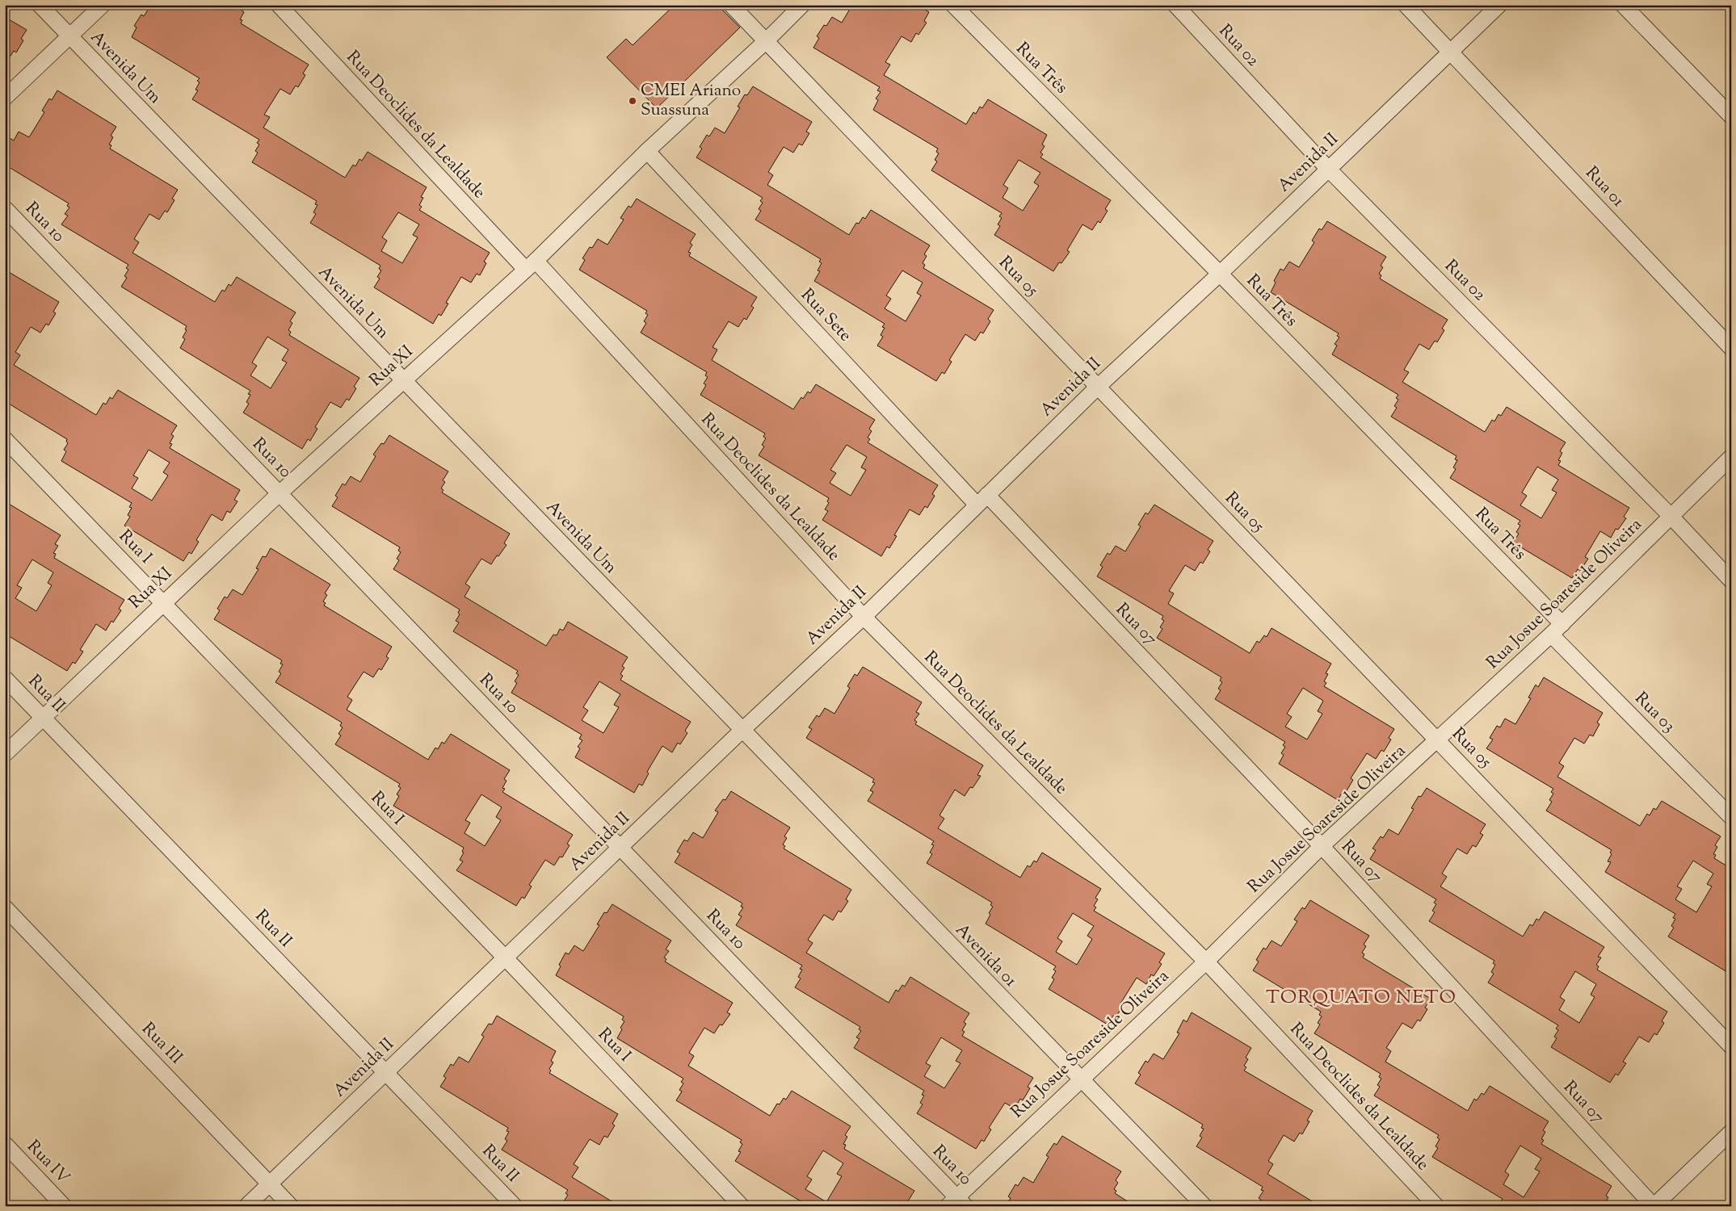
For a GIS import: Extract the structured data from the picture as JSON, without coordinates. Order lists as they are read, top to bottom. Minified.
{"streets":{"street":["Rua 02","Avenida Um","Rua Três","Rua Deoclides da Lealdade","Avenida II","Rua 01","Rua 10","Rua 05","Rua Sete","Rua XI","Rua I","Rua Josue Soareside Oliveira","Rua 07","Rua II","Rua 03","Avenida 01","Rua III","Rua IV"]},"crossings":[["Rua 02","Avenida II"],["Rua 02","Rua Josue Soareside Oliveira"],["Avenida Um","Avenida II"],["Avenida Um","Rua XI"],["Avenida Um","Avenida 01"],["Rua Três","Avenida II"],["Rua Três","Rua Josue Soareside Oliveira"],["Rua Deoclides da Lealdade","Avenida II"],["Rua Deoclides da Lealdade","Rua XI"],["Rua Deoclides da Lealdade","Rua Josue Soareside Oliveira"],["Avenida II","Rua 01"],["Avenida II","Rua 10"],["Avenida II","Rua 05"],["Avenida II","Rua Sete"],["Avenida II","Rua I"],["Avenida II","Rua 07"],["Avenida II","Rua II"],["Avenida II","Avenida 01"],["Avenida II","Rua III"],["Rua 10","Rua XI"],["Rua 10","Rua Josue Soareside Oliveira"],["Rua 05","Rua XI"],["Rua 05","Rua Josue Soareside Oliveira"],["Rua Sete","Rua XI"],["Rua Sete","Rua 07"],["Rua XI","Rua I"],["Rua XI","Rua II"],["Rua Josue Soareside Oliveira","Rua 07"],["Rua Josue Soareside Oliveira","Rua 03"],["Rua Josue Soareside Oliveira","Avenida 01"]],"districts":["TORQUATO NETO"],"places":["CMEI Ariano Suassuna"]}
